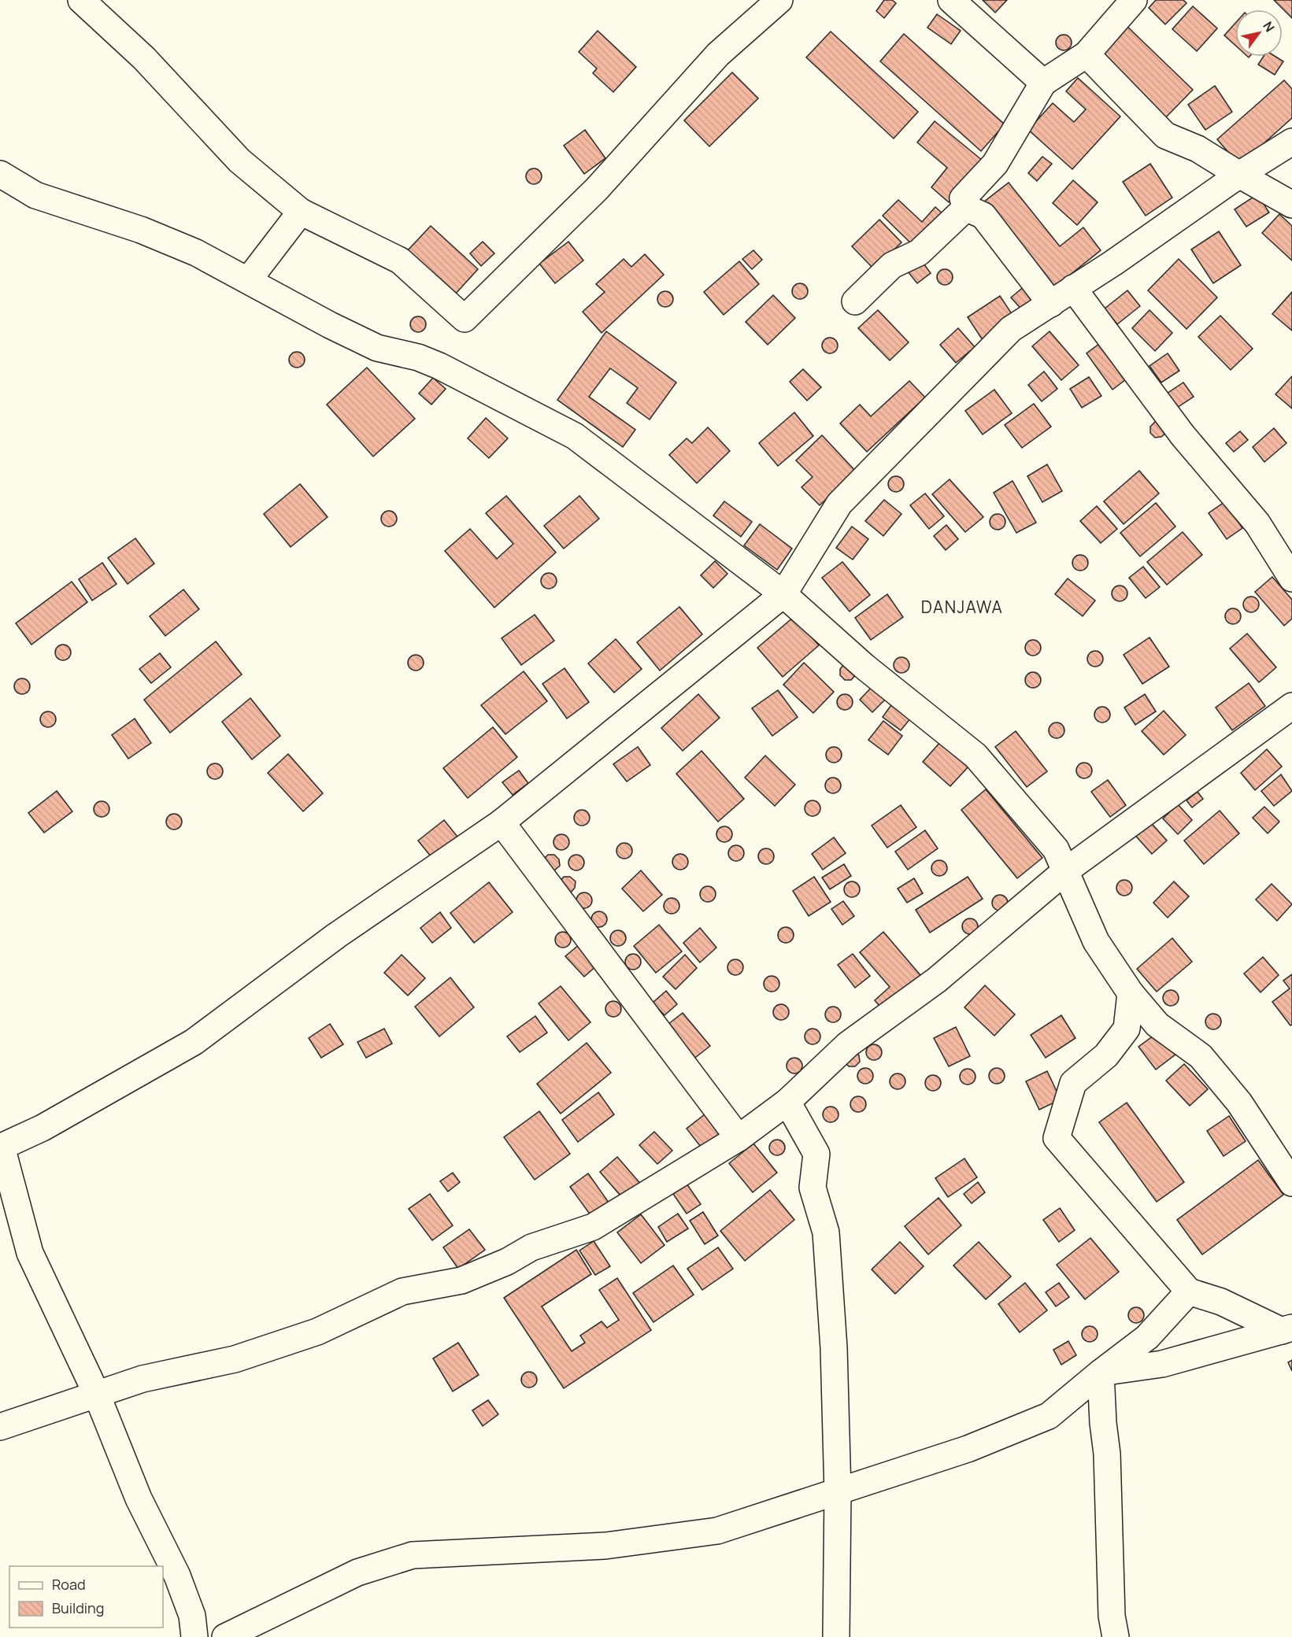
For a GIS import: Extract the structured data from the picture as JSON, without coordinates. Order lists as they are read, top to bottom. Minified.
{"districts":["DANJAWA"],"legend":["Road","Building"],"north":"top right"}
